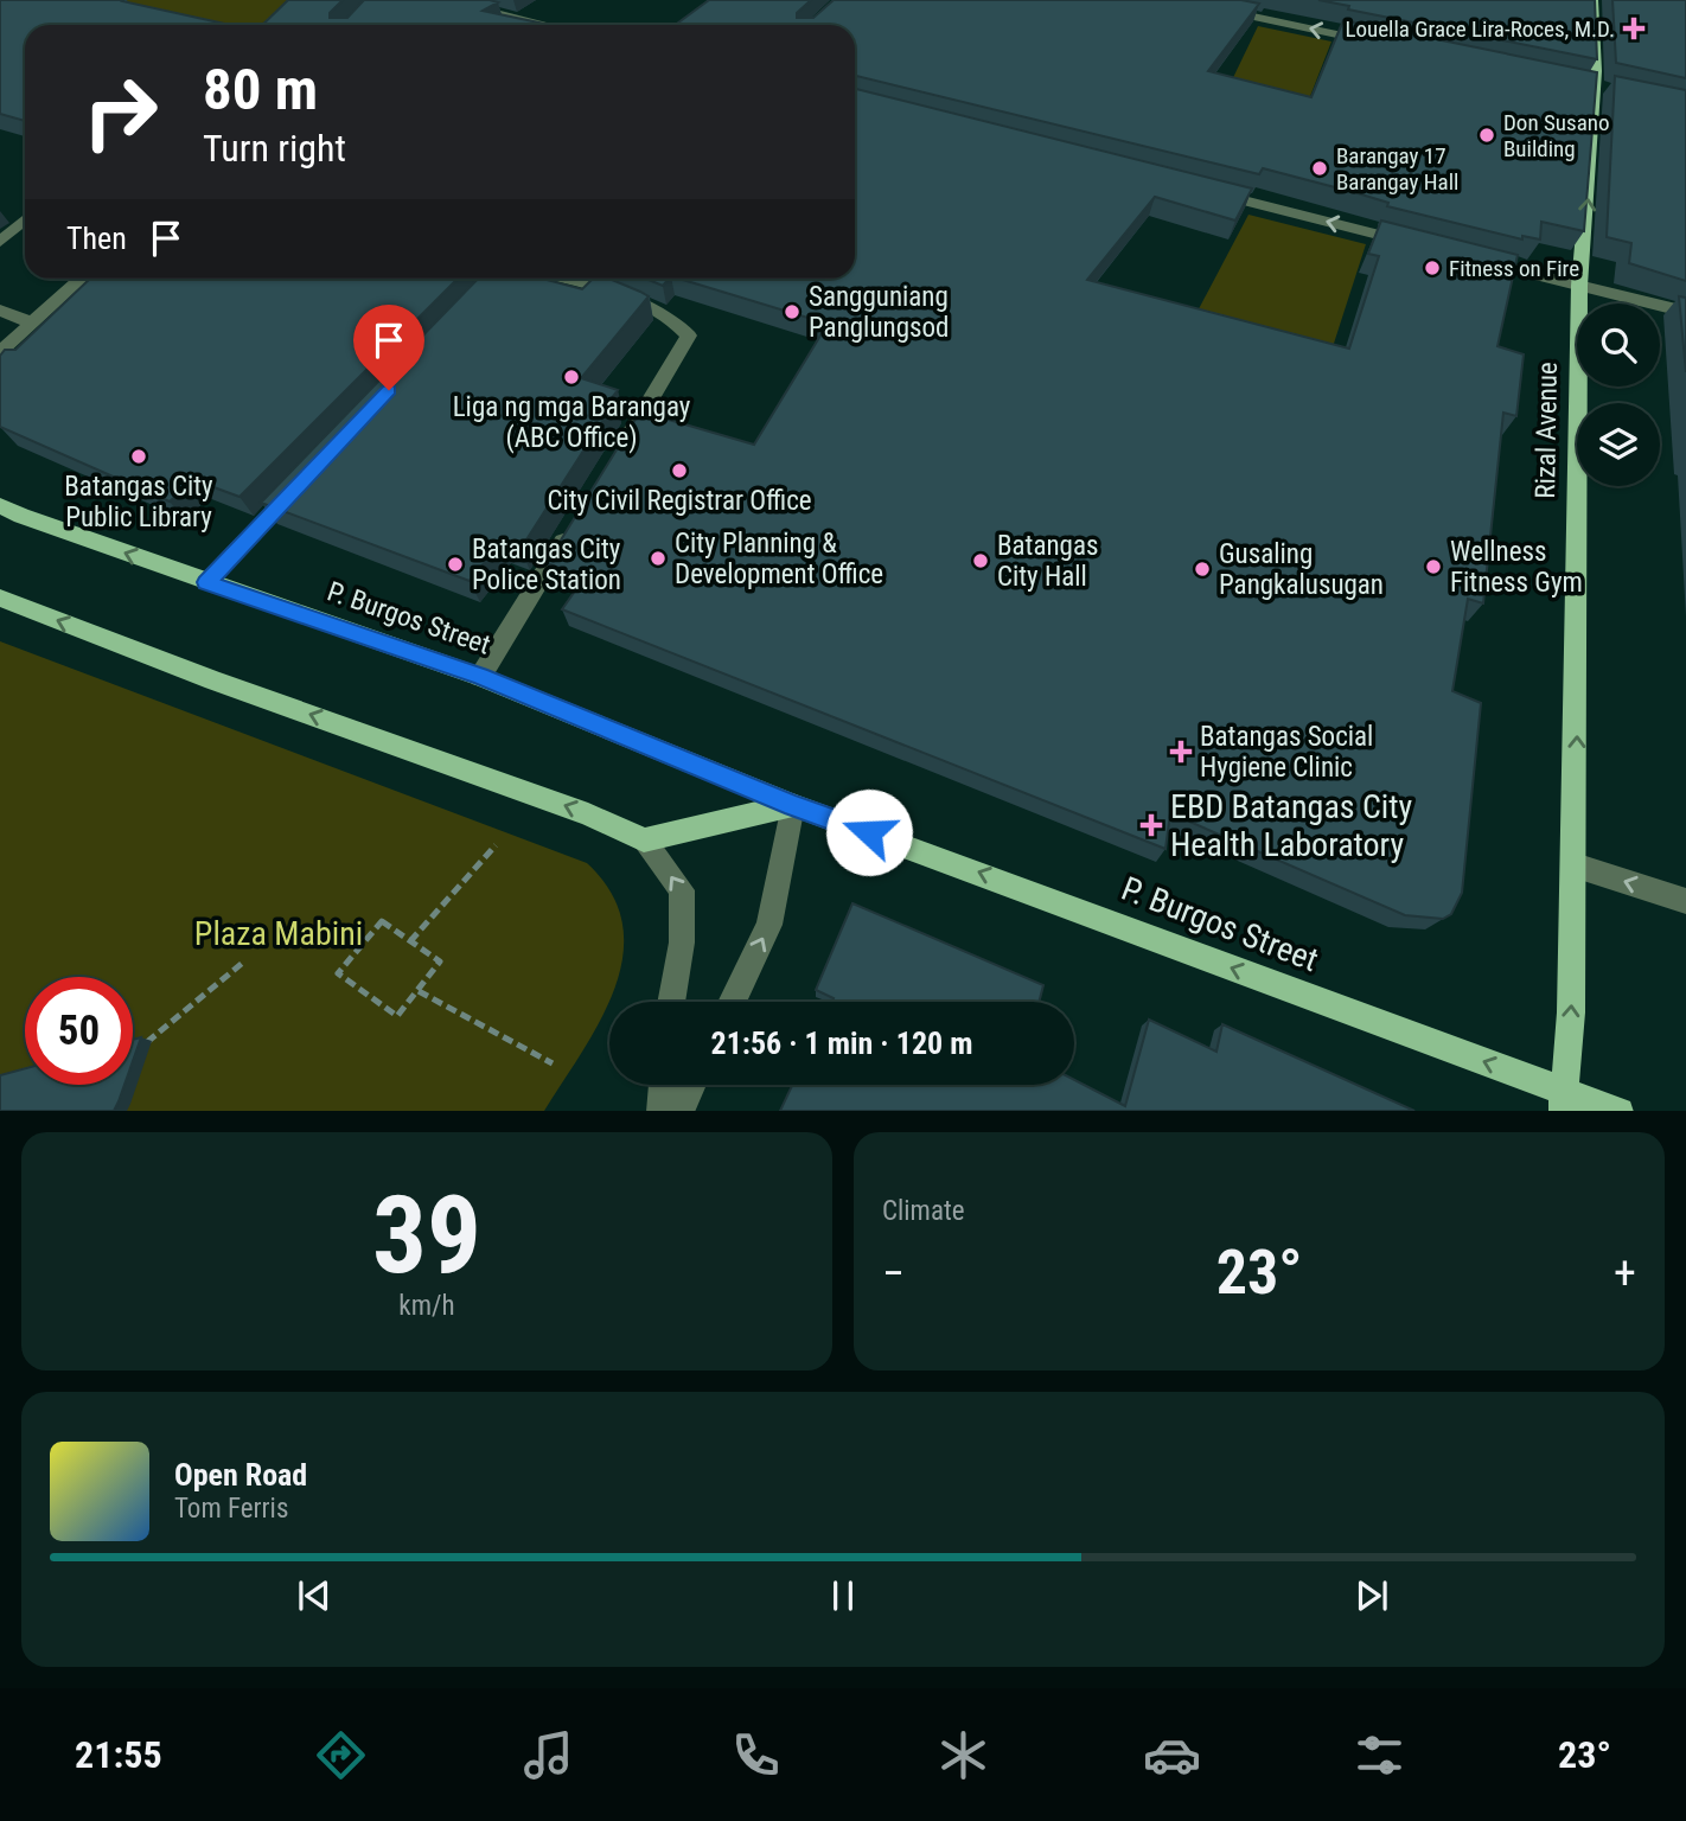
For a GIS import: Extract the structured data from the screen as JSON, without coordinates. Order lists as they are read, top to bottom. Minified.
{"streets":{"main road":["Rizal Avenue","P. Burgos Street"]},"crossings":[["Rizal Avenue","P. Burgos Street"]],"one_way":["Rizal Avenue","P. Burgos Street"],"parks":["Plaza Mabini"],"places":{"health":["Louella Grace Lira-Roces, M.D.","Batangas Social Hygiene Clinic","EBD Batangas City Health Laboratory"],"other":["Don Susano Building","Barangay 17 Barangay Hall","Fitness on Fire","Sangguniang Panglungsod","Liga ng mga Barangay (ABC Office)","Batangas City Public Library","City Civil Registrar Office","City Planning & Development Office","Batangas City Hall","Batangas City Police Station","Wellness Fitness Gym","Gusaling Pangkalusugan"]},"page":{"turn":["80 m","Turn right"],"then":"Then","limit":"50","trip":"21:56 · 1 min · 120 m","tile":[["39","km/h"],"Climate"],"heat":["−","23°","+"],"song":["Open Road","Tom Ferris"],"tabs":["21:55","23°"]}}
